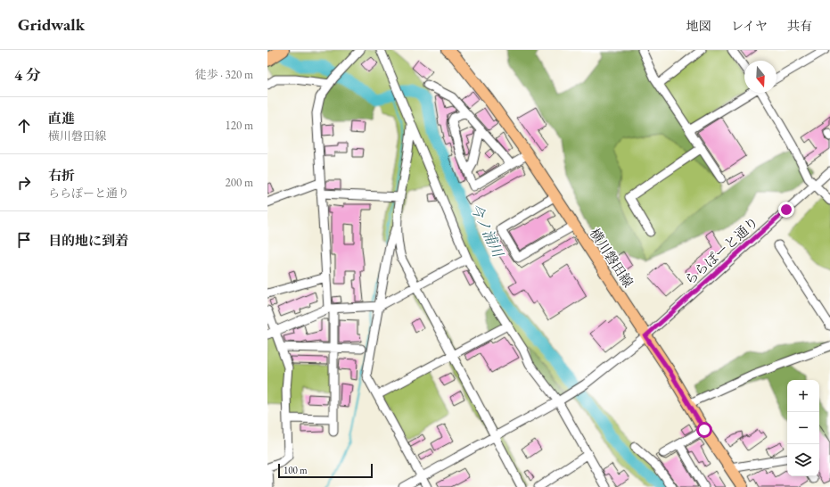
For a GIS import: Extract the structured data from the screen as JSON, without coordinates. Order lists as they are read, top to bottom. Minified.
{"streets":{"main road":["横川磐田線"],"street":["ららぽーと通り"]},"crossings":[["ららぽーと通り","横川磐田線"]],"water":["今ノ浦川"],"scale_bar":"100 m","north":"bottom","page":{"header":"Gridwalk","nav":["地図","レイヤ","共有"],"heading":["4 分","徒歩 · 320 m"],"list":[["直進","横川磐田線","120 m"],["右折","ららぽーと通り","200 m"],"目的地に到着"],"map_buttons":["+","−"],"scale":"100 m"}}
